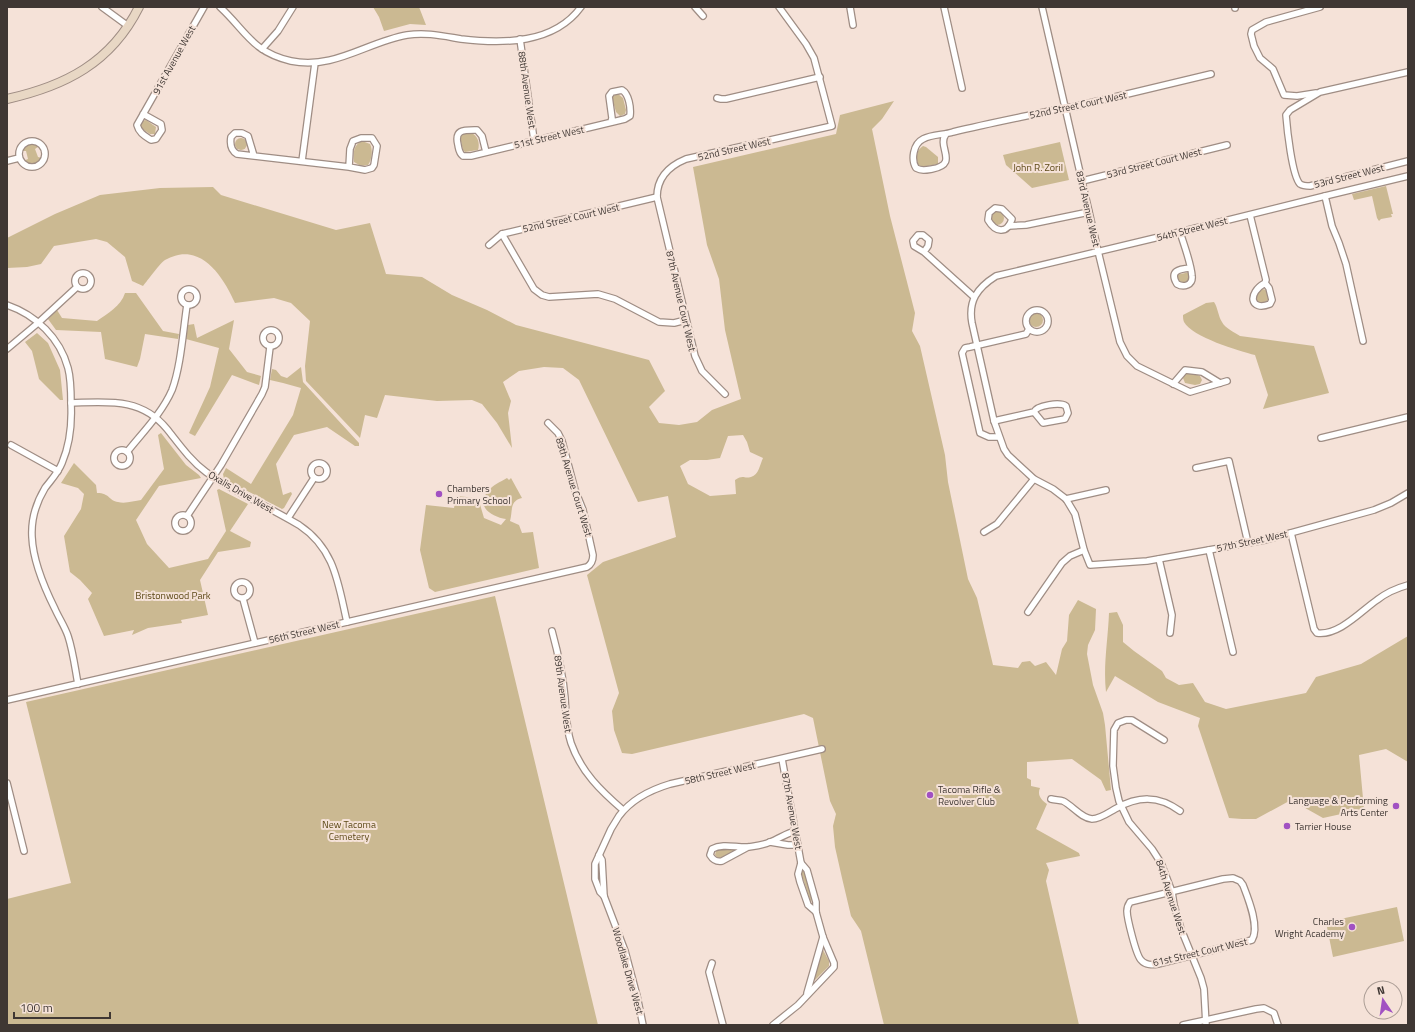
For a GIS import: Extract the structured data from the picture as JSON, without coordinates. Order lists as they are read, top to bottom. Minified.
{"streets":{"street":["91st Avenue West","88th Avenue West","52nd Street Court West","51st Street West","52nd Street West","53rd Street Court West","53rd Street West","83rd Avenue West","54th Street West","87th Avenue Court West","89th Avenue Court West","Oxalis Drive West","57th Street West","56th Street West","89th Avenue West","58th Street West","87th Avenue West","84th Avenue West","61st Street Court West","Woodlake Drive West"]},"crossings":[["88th Avenue West","51st Street West"],["52nd Street Court West","52nd Street West"],["52nd Street Court West","83rd Avenue West"],["52nd Street Court West","87th Avenue Court West"],["52nd Street West","87th Avenue Court West"],["53rd Street Court West","83rd Avenue West"],["83rd Avenue West","54th Street West"],["89th Avenue Court West","56th Street West"],["Oxalis Drive West","56th Street West"],["89th Avenue West","58th Street West"],["89th Avenue West","Woodlake Drive West"],["58th Street West","87th Avenue West"],["58th Street West","Woodlake Drive West"],["84th Avenue West","61st Street Court West"]],"parks":["John R. Zoril","Bristonwood Park","New Tacoma Cemetery"],"places":["Chambers Primary School","Tacoma Rifle & Revolver Club","Language & Performing Arts Center","Tarrier House","Charles Wright Academy"],"scale_bar":"100 m","north":"top"}
